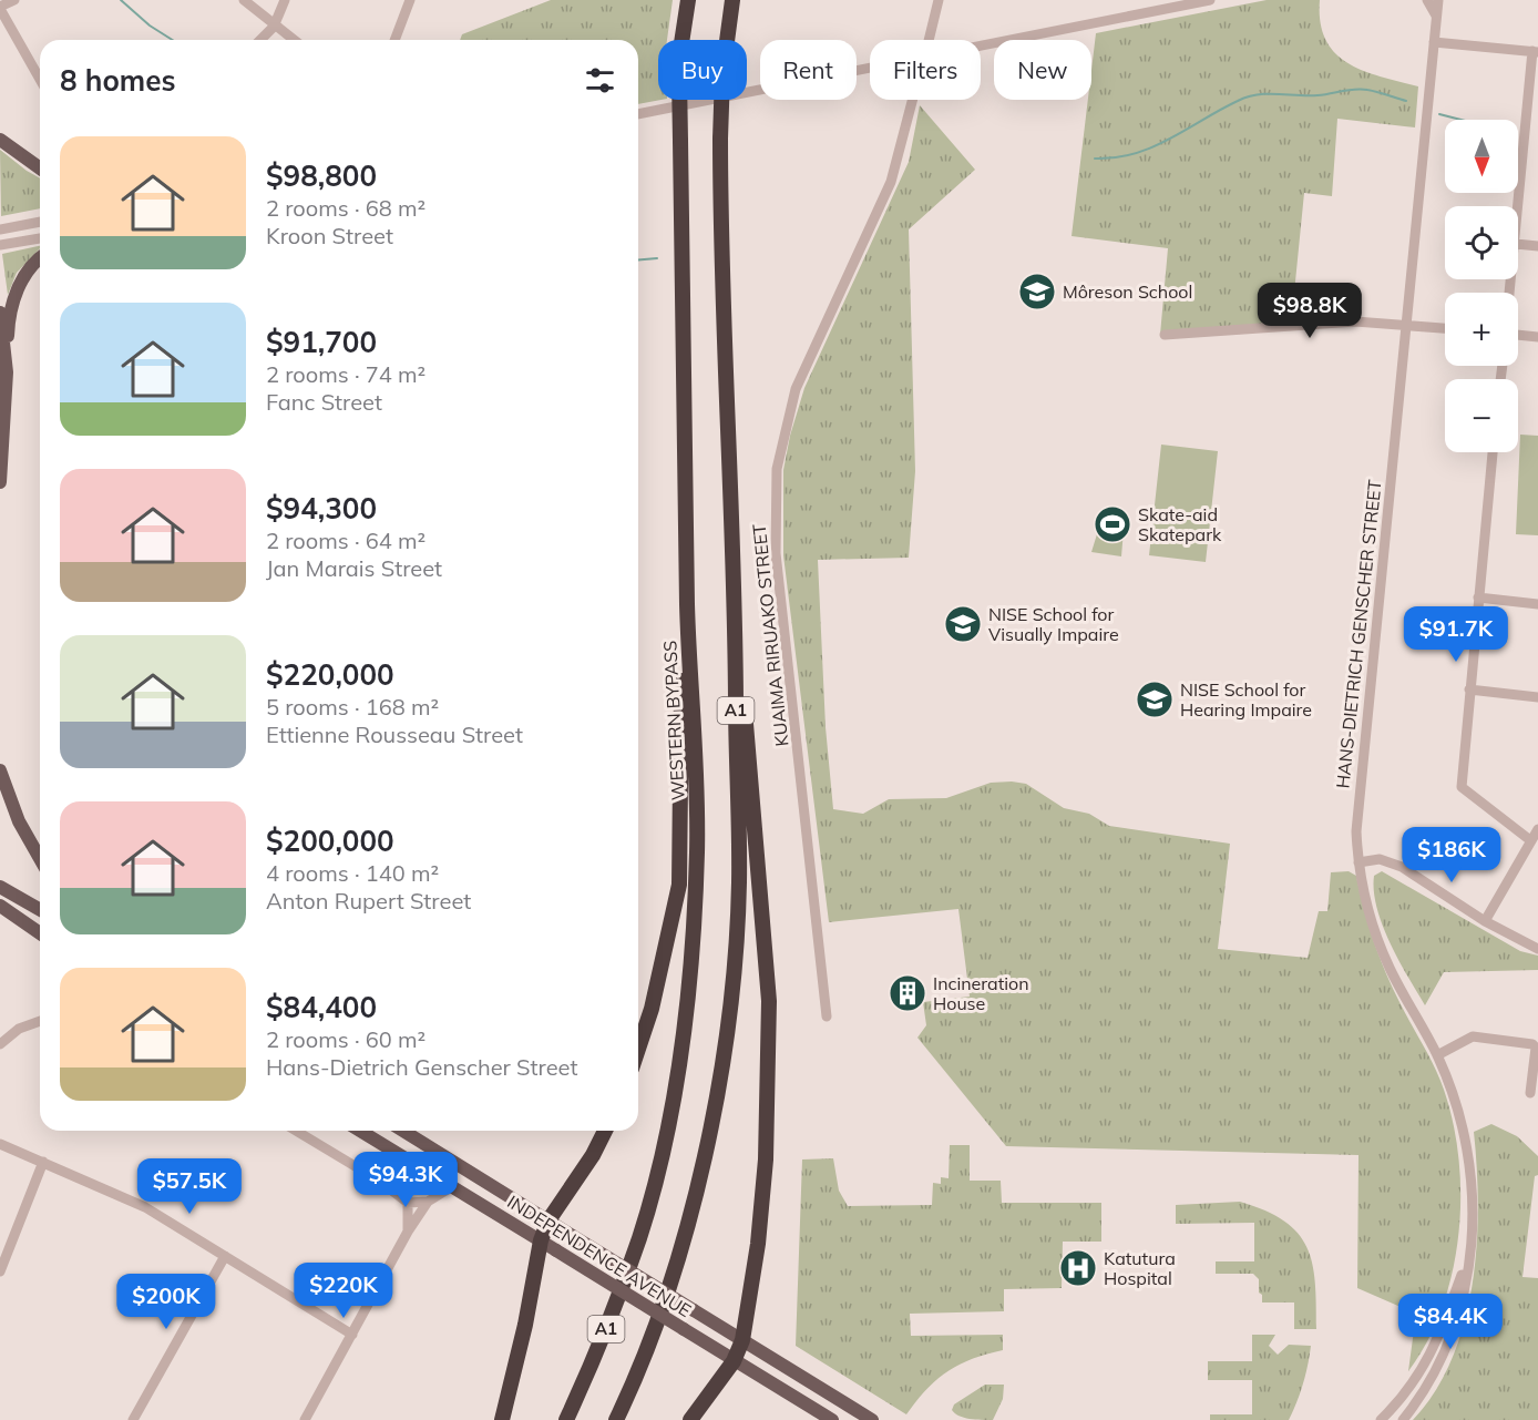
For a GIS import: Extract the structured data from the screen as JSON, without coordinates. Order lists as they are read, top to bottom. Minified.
{"streets":{"highway":["A1","WESTERN BYPASS"],"main road":["INDEPENDENCE AVENUE"],"street":["HANS-DIETRICH GENSCHER STREET","KUAIMA RIRUAKO STREET"]},"places":{"school or university":["Môreson School","NISE School for Visually Impaire","NISE School for Hearing Impaire"],"sports":["Skate-aid Skatepark"],"building":["Incineration House"],"hospital":["Katutura Hospital"]},"north":"bottom","page":{"chip":["Buy","Rent","Filters","New"],"heading":"8 homes","map_buttons":["+","−"],"list":[{"name":"$98,800","note":"2 rooms · 68 m² · Kroon Street"},{"name":"$91,700","note":"2 rooms · 74 m² · Fanc Street"},{"name":"$94,300","note":"2 rooms · 64 m² · Jan Marais Street"},{"name":"$220,000","note":"5 rooms · 168 m² · Ettienne Rousseau Street"},{"name":"$200,000","note":"4 rooms · 140 m² · Anton Rupert Street"},{"name":"$84,400","note":"2 rooms · 60 m² · Hans-Dietrich Genscher Street"}],"price":["$98.8K","$91.7K","$186K","$94.3K","$57.5K","$220K","$200K","$84.4K"]}}
